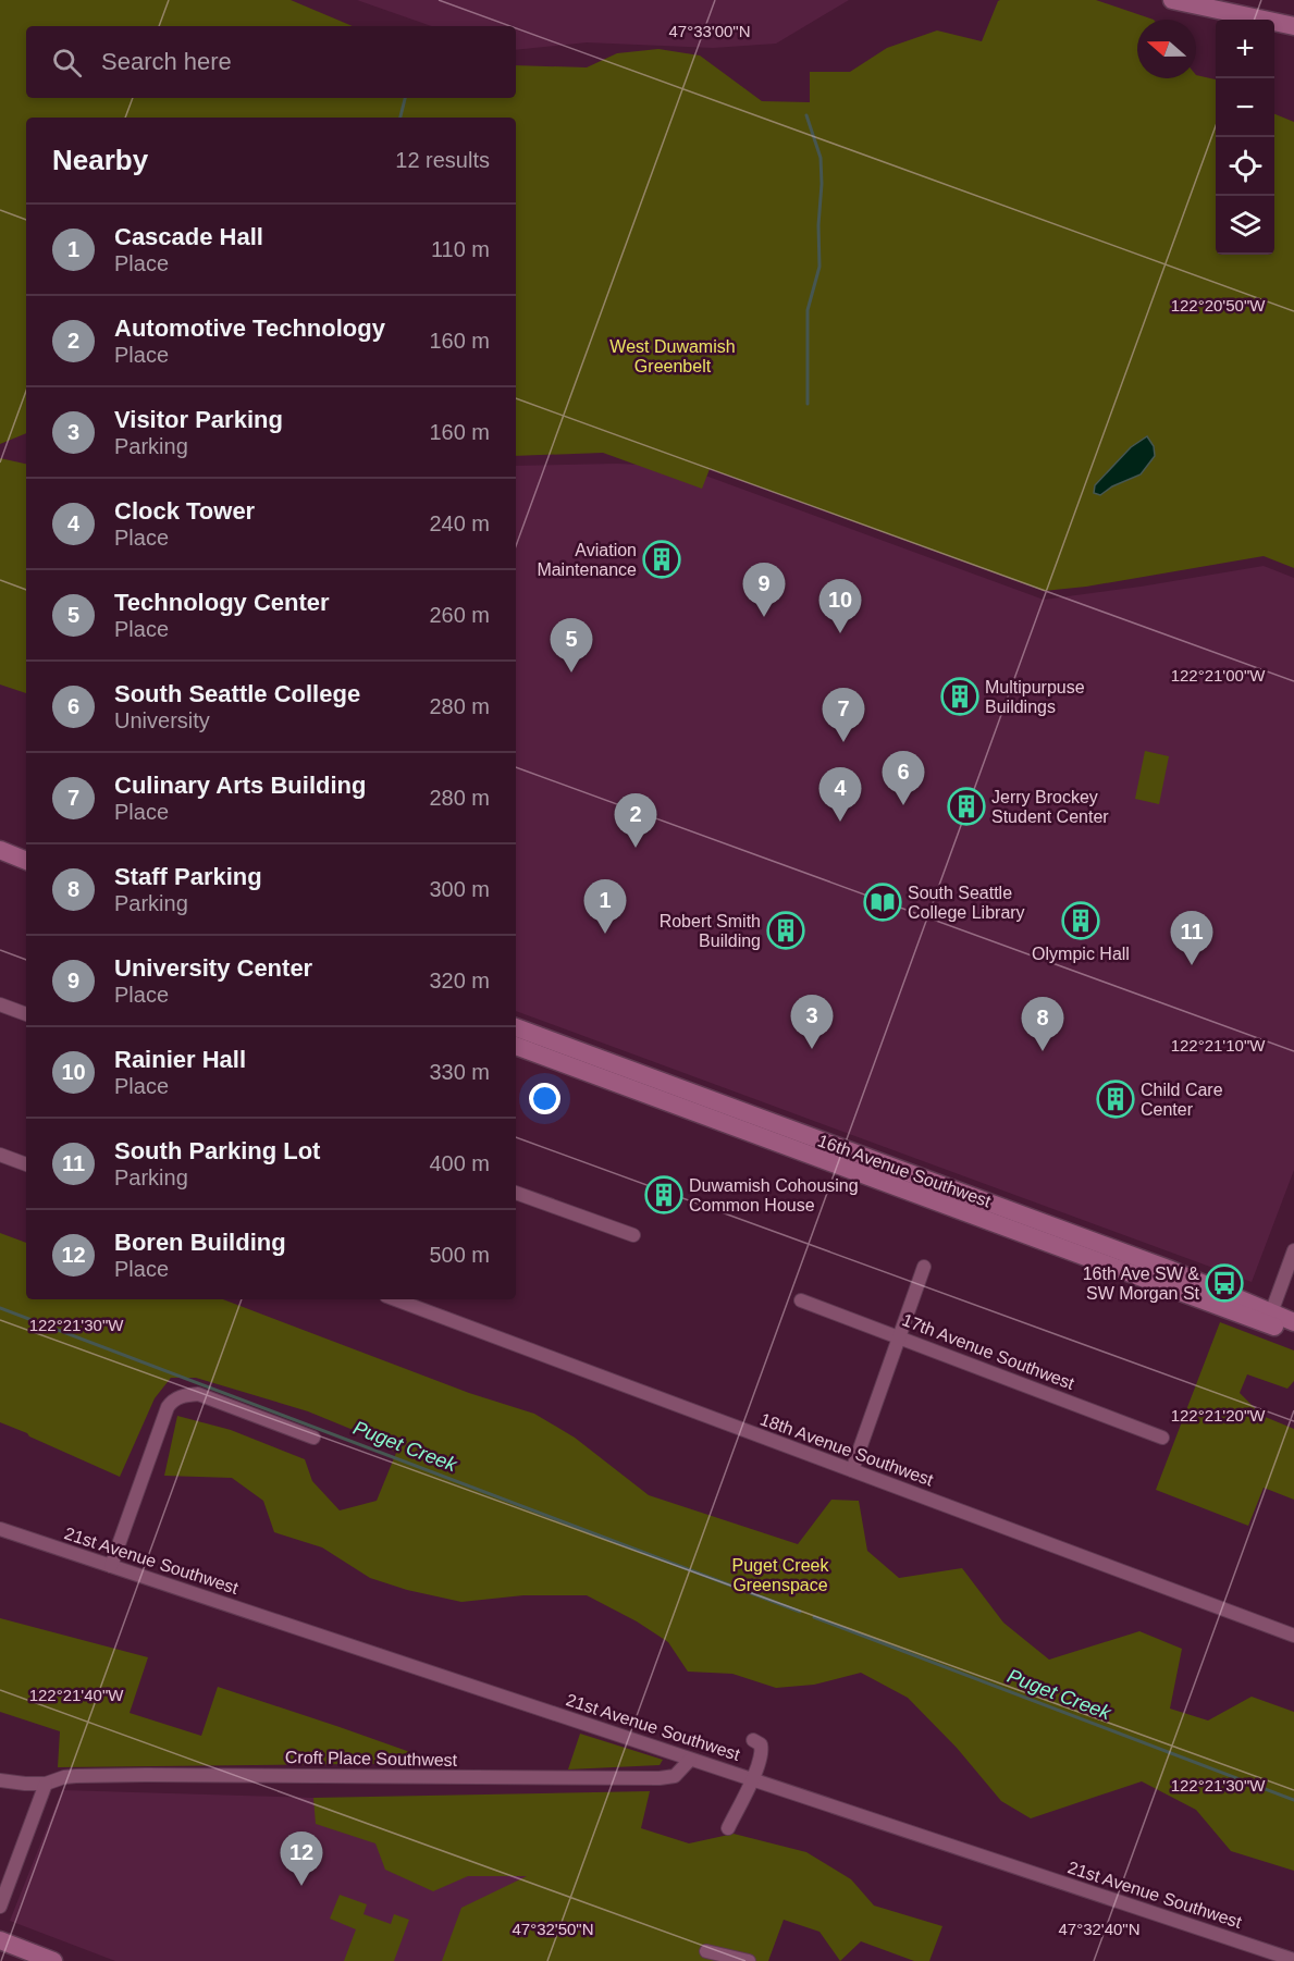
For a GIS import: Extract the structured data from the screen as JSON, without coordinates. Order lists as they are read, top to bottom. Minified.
{"streets":{"street":["16th Avenue Southwest","17th Avenue Southwest","18th Avenue Southwest","21st Avenue Southwest","Croft Place Southwest"]},"crossings":[["21st Avenue Southwest","Croft Place Southwest"]],"water":["Puget Creek"],"parks":["West Duwamish Greenbelt","Puget Creek Greenspace"],"places":{"building":["Aviation Maintenance","Multipurpuse Buildings","Jerry Brockey Student Center","Olympic Hall","Robert Smith Building","Child Care Center","Duwamish Cohousing Common House"],"library":["South Seattle College Library"],"bus stop":["16th Ave SW & SW Morgan St"]},"north":"left","page":{"map_buttons":["+","−"],"search":"Search here","heading":["Nearby","12 results"],"list":[{"mark":"1","name":"Cascade Hall","note":"Place","value":"110 m"},{"mark":"2","name":"Automotive Technology","note":"Place","value":"160 m"},{"mark":"3","name":"Visitor Parking","note":"Parking","value":"160 m"},{"mark":"4","name":"Clock Tower","note":"Place","value":"240 m"},{"mark":"5","name":"Technology Center","note":"Place","value":"260 m"},{"mark":"6","name":"South Seattle College","note":"University","value":"280 m"},{"mark":"7","name":"Culinary Arts Building","note":"Place","value":"280 m"},{"mark":"8","name":"Staff Parking","note":"Parking","value":"300 m"},{"mark":"9","name":"University Center","note":"Place","value":"320 m"},{"mark":"10","name":"Rainier Hall","note":"Place","value":"330 m"},{"mark":"11","name":"South Parking Lot","note":"Parking","value":"400 m"},{"mark":"12","name":"Boren Building","note":"Place","value":"500 m"}],"pins":["9","10","5","7","6","4","2","1","11","3","8","12"]},"coordinates":["47°33'00\"N","122°20'50\"W","122°21'00\"W","122°21'10\"W","122°21'30\"W","122°21'20\"W","122°21'40\"W","47°32'50\"N","47°32'40\"N"]}
